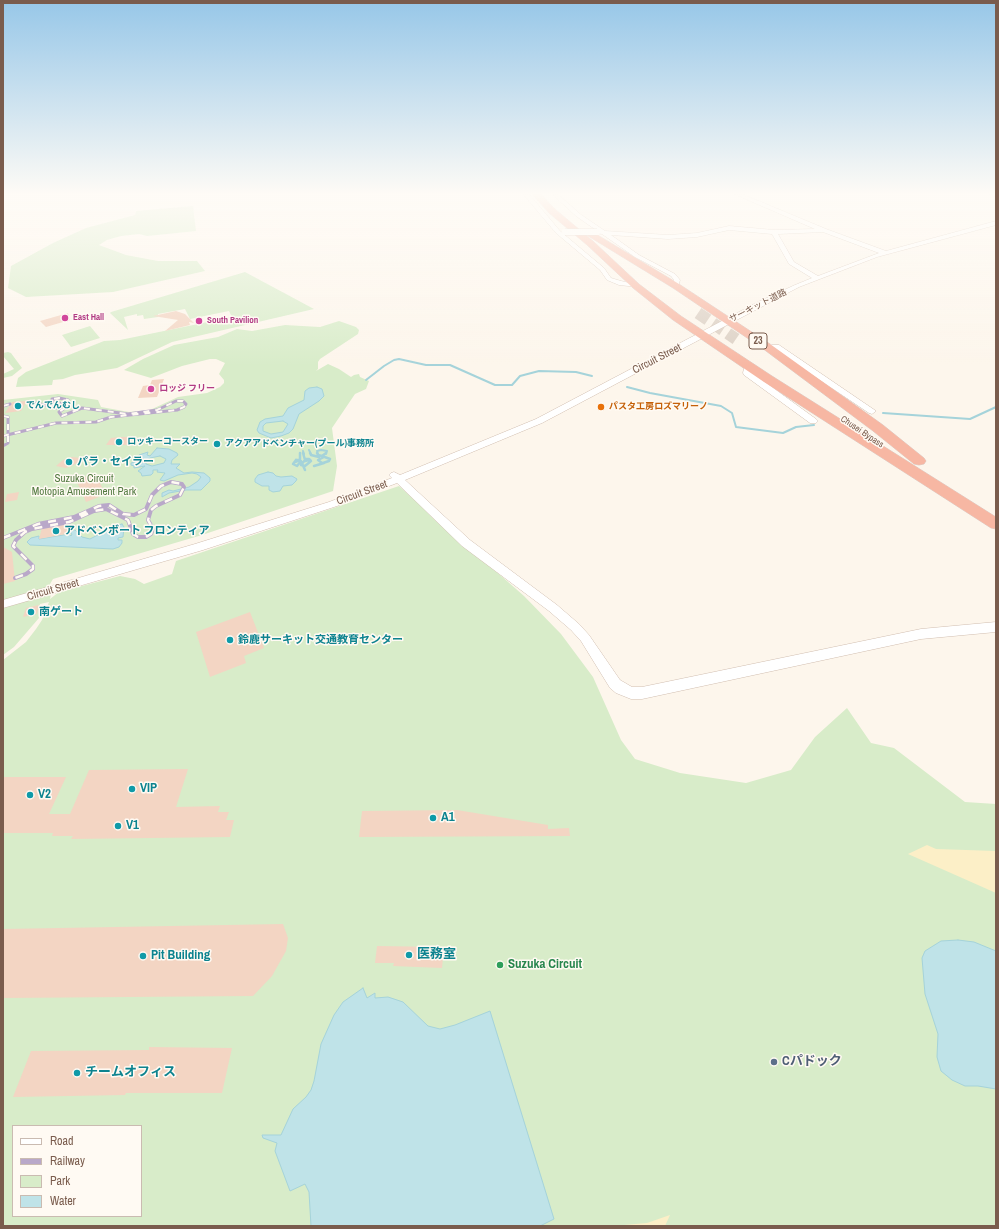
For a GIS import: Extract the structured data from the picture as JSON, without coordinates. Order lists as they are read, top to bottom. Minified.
{"streets":{"highway":["23","Chusei Bypass"],"street":["サーキット道路","Circuit Street"]},"crossings":[["サーキット道路","23"],["サーキット道路","Circuit Street"],["23","Circuit Street"],["23","Chusei Bypass"]],"parks":["Suzuka Circuit Motopia Amusement Park"],"places":["East Hall","South Pavilion","ロッジ フリー","でんでんむし","パスタ工房ロズマリーノ","ロッキーコースター","アクアアドベンチャー(プール)事務所","パラ・セイラー","アドベンボート フロンティア","南ゲート","鈴鹿サーキット交通教育センター","VIP","V2","A1","V1","医務室","Pit Building","Suzuka Circuit","Cパドック","チームオフィス"],"legend":["Road","Railway","Park","Water"]}
